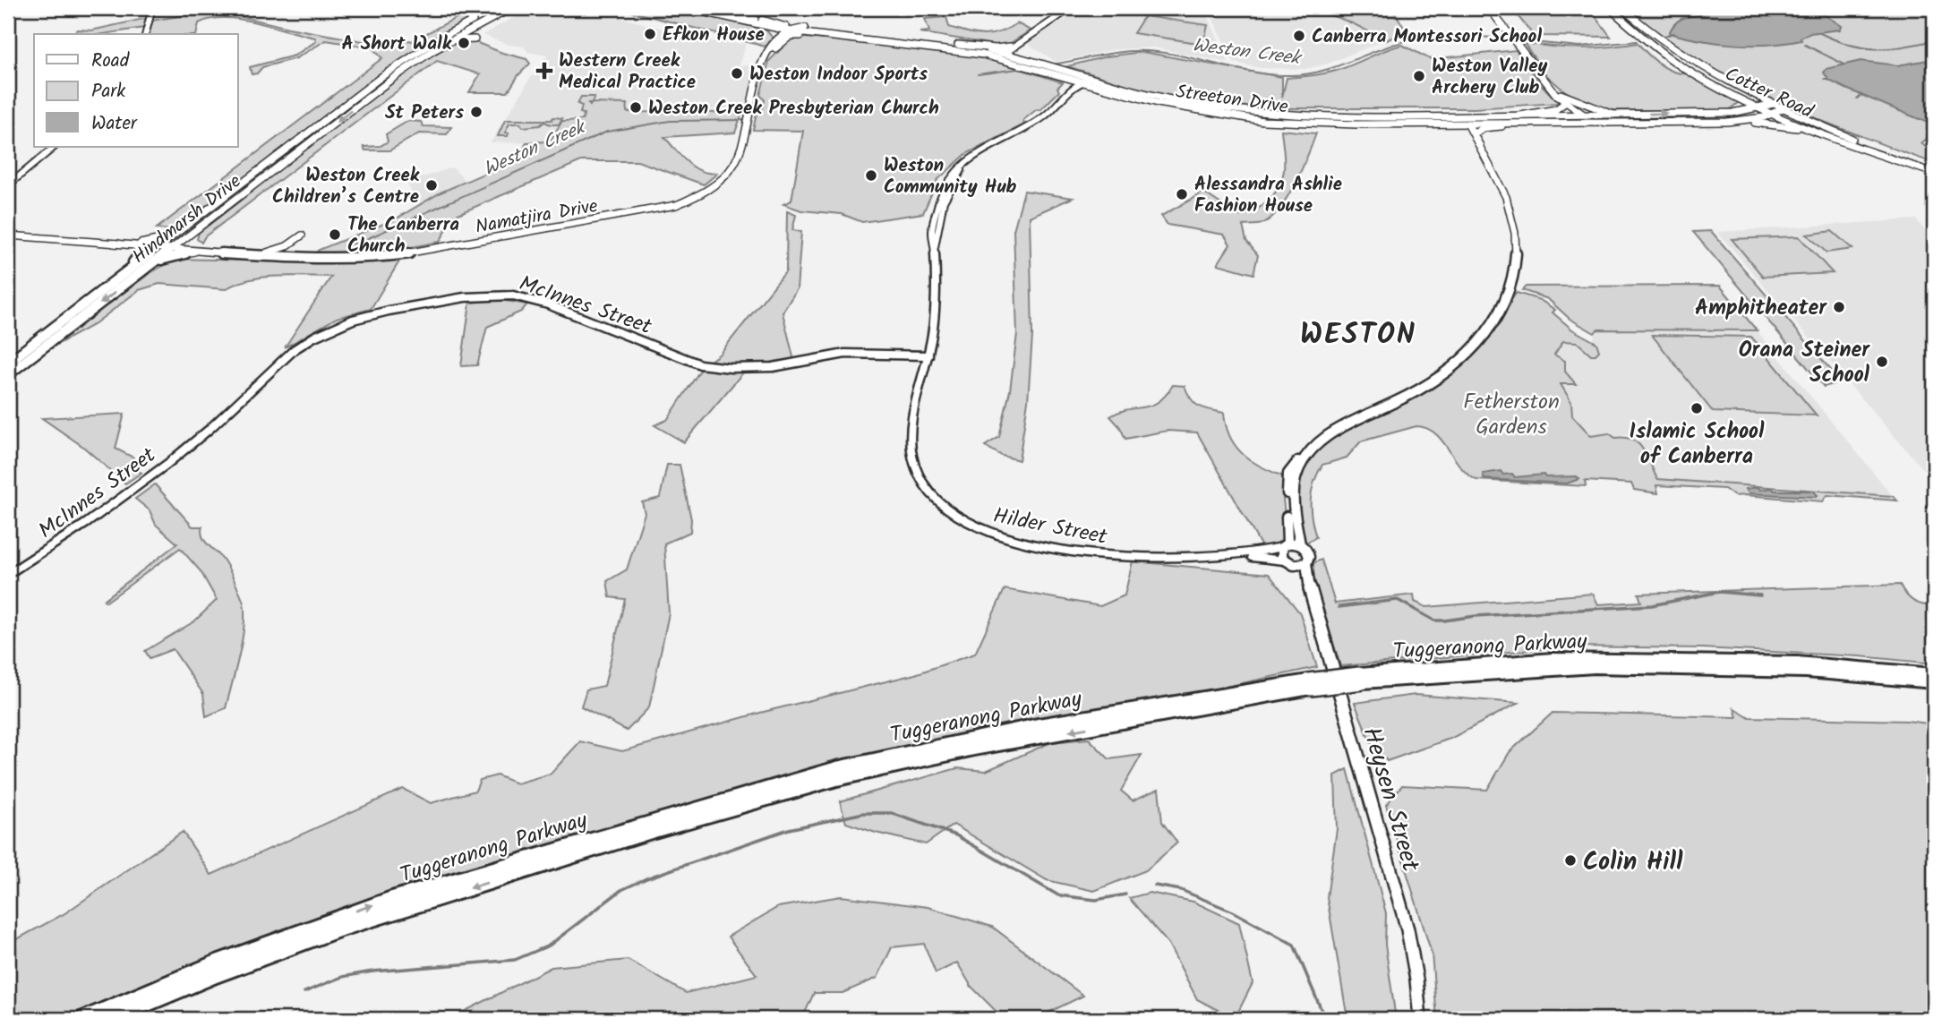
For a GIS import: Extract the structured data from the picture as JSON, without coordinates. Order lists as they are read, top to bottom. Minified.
{"streets":{"highway":["Tuggeranong Parkway"],"main road":["Cotter Road","Streeton Drive","Namatjira Drive","Hindmarsh Drive","Heysen Street"],"street":["McInnes Street","Hilder Street"]},"crossings":[["Cotter Road","Streeton Drive"],["Streeton Drive","Namatjira Drive"],["Streeton Drive","Hilder Street"],["Streeton Drive","Heysen Street"],["Namatjira Drive","Hindmarsh Drive"],["McInnes Street","Hilder Street"],["Hilder Street","Heysen Street"]],"districts":["WESTON"],"water":["Weston Creek"],"parks":["Fetherston Gardens"],"places":{"other":["Efkon House","Canberra Montessori School","A Short Walk","Weston Indoor Sports","Weston Valley Archery Club","Weston Creek Presbyterian Church","St Peters","Weston Community Hub","Weston Creek Children’s Centre","Alessandra Ashlie Fashion House","The Canberra Church","Amphitheater","Orana Steiner School","Islamic School of Canberra","Colin Hill"],"health":["Western Creek Medical Practice"]},"legend":["Road","Park","Water"]}
